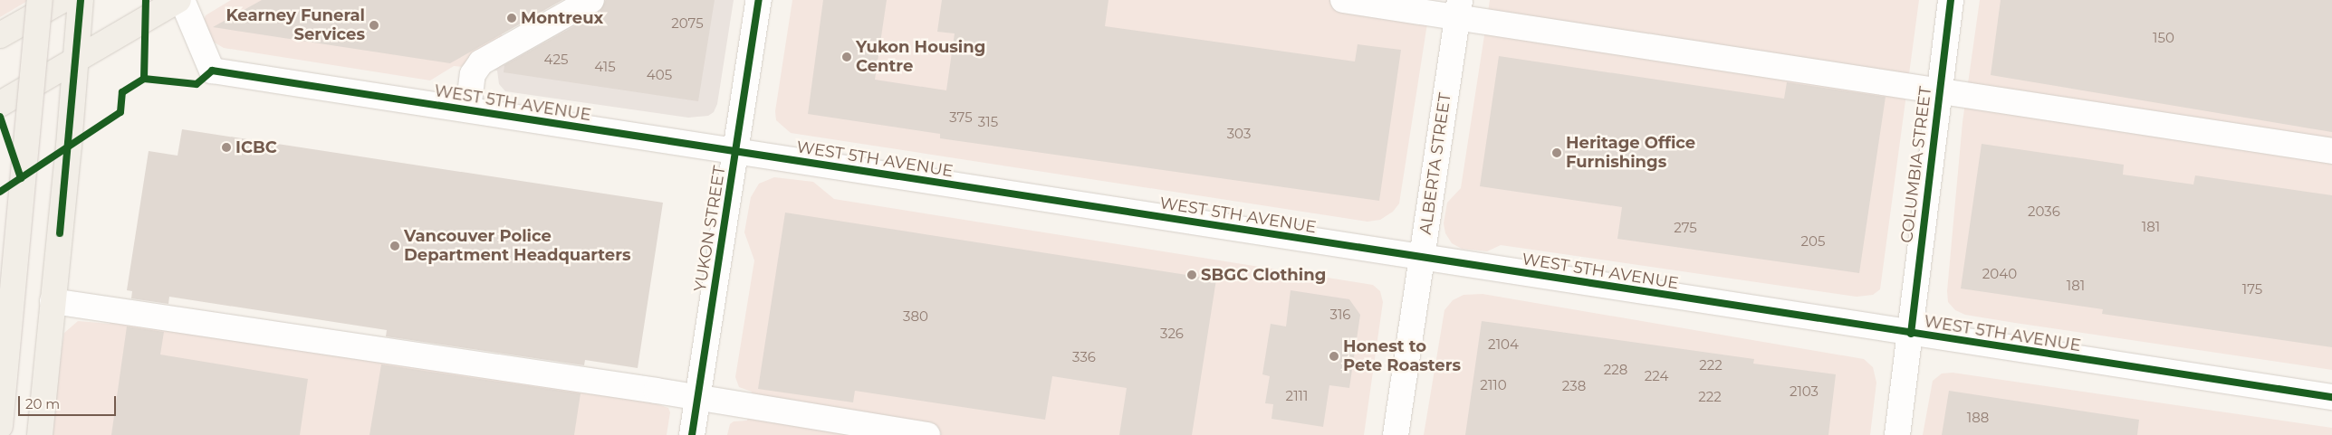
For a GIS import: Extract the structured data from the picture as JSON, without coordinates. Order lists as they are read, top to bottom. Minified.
{"streets":{"street":["WEST 5TH AVENUE","ALBERTA STREET","COLUMBIA STREET","YUKON STREET"]},"crossings":[["WEST 5TH AVENUE","ALBERTA STREET"],["WEST 5TH AVENUE","COLUMBIA STREET"],["WEST 5TH AVENUE","YUKON STREET"]],"places":["Montreux","Kearney Funeral Services","Yukon Housing Centre","ICBC","Heritage Office Furnishings","Vancouver Police Department Headquarters","SBGC Clothing","Honest to Pete Roasters"],"house_numbers":["2075","150","425","415","405","375","315","303","2036","181","275","205","2040","181","175","316","380","326","2104","336","222","228","224","2110","238","2103","2111","222","188"],"scale_bar":"20 m"}
